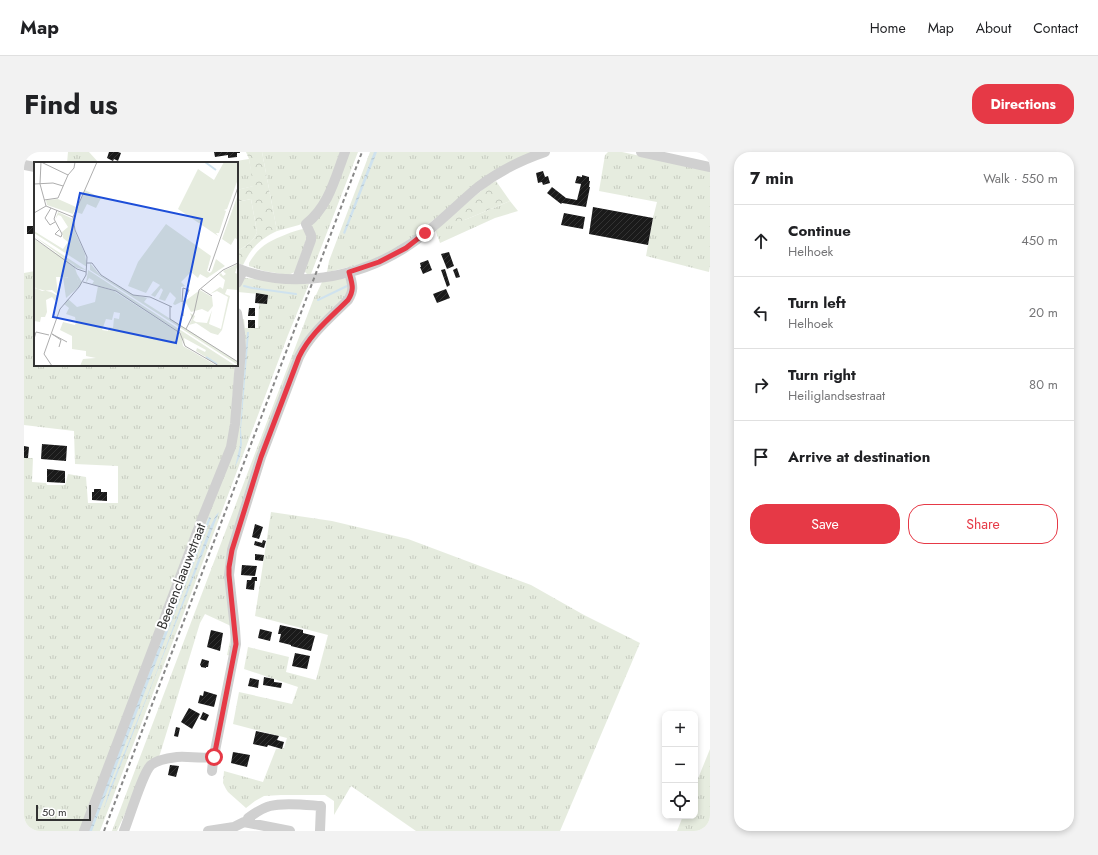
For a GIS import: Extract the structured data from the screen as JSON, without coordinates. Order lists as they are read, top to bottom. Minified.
{"streets":{"street":["Beerenclaauwstraat"]},"scale_bar":"50 m","page":{"header":"Map","nav":["Home","Map","About","Contact"],"title":"Find us","buttons":["Directions",["Save","Share"]],"heading":["7 min","Walk · 550 m"],"list":[["Continue","Helhoek","450 m"],["Turn left","Helhoek","20 m"],["Turn right","Heiliglandsestraat","80 m"],"Arrive at destination"],"map_buttons":["+","−"],"scale":"50 m"}}
